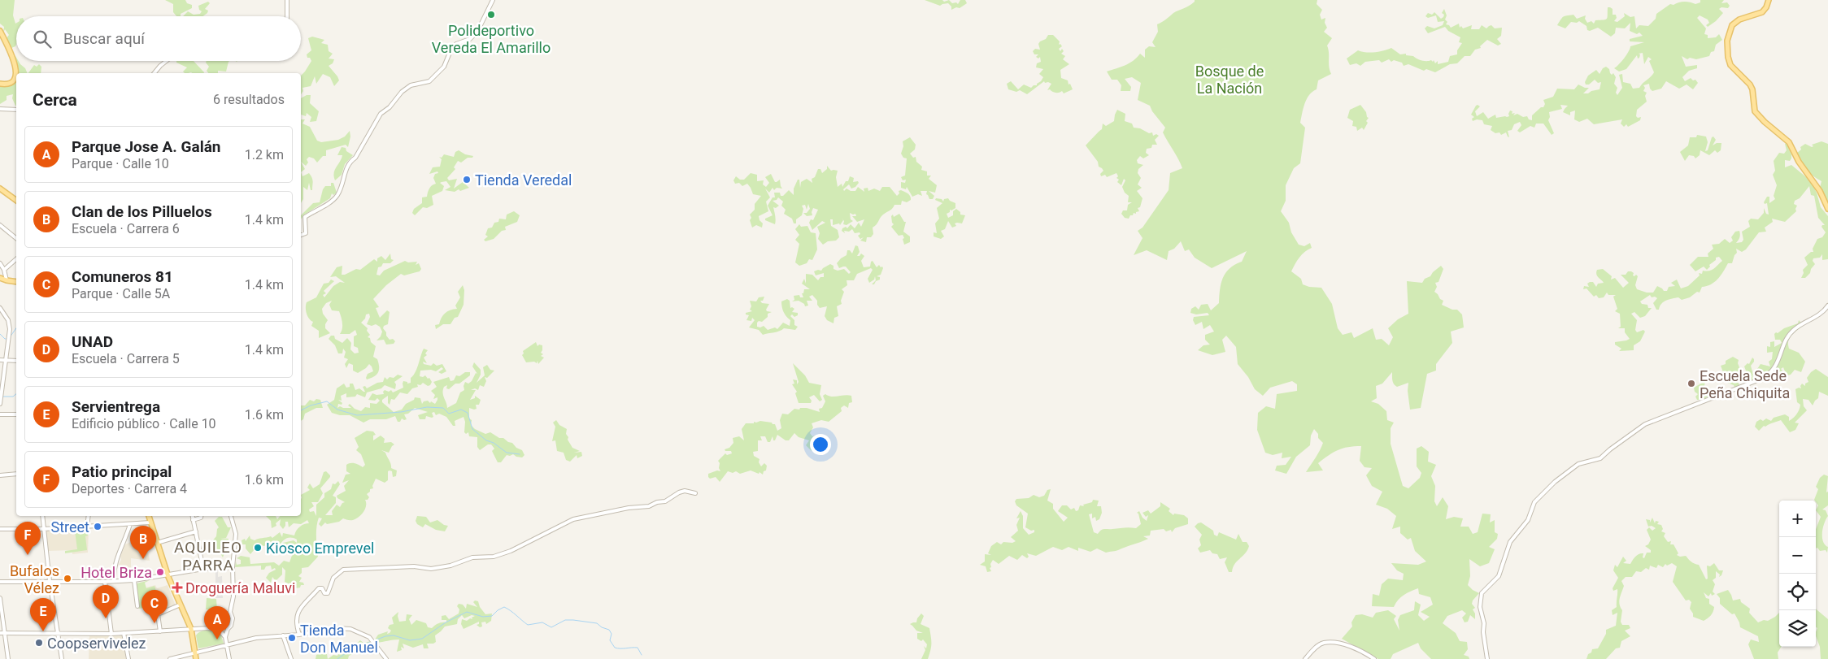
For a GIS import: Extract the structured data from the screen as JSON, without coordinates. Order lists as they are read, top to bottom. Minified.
{"districts":["AQUILEO PARRA"],"parks":["Bosque de La Nación"],"places":{"other":["Polideportivo Vereda El Amarillo","Tienda Veredal","Escuela Sede Peña Chiquita","Street","Kiosco Emprevel","Hotel Briza","Bufalos Vélez","Tienda Don Manuel","Coopservivelez"],"health":["Droguería Maluvi"]},"page":{"search":"Buscar aquí","heading":["Cerca","6 resultados"],"list":[{"mark":"A","name":"Parque Jose A. Galán","note":"Parque · Calle 10","value":"1.2 km"},{"mark":"B","name":"Clan de los Pilluelos","note":"Escuela · Carrera 6","value":"1.4 km"},{"mark":"C","name":"Comuneros 81","note":"Parque · Calle 5A","value":"1.4 km"},{"mark":"D","name":"UNAD","note":"Escuela · Carrera 5","value":"1.4 km"},{"mark":"E","name":"Servientrega","note":"Edificio público · Calle 10","value":"1.6 km"},{"mark":"F","name":"Patio principal","note":"Deportes · Carrera 4","value":"1.6 km"}],"map_buttons":["+","−"],"pins":["F","B","D","C","E","A"]}}
